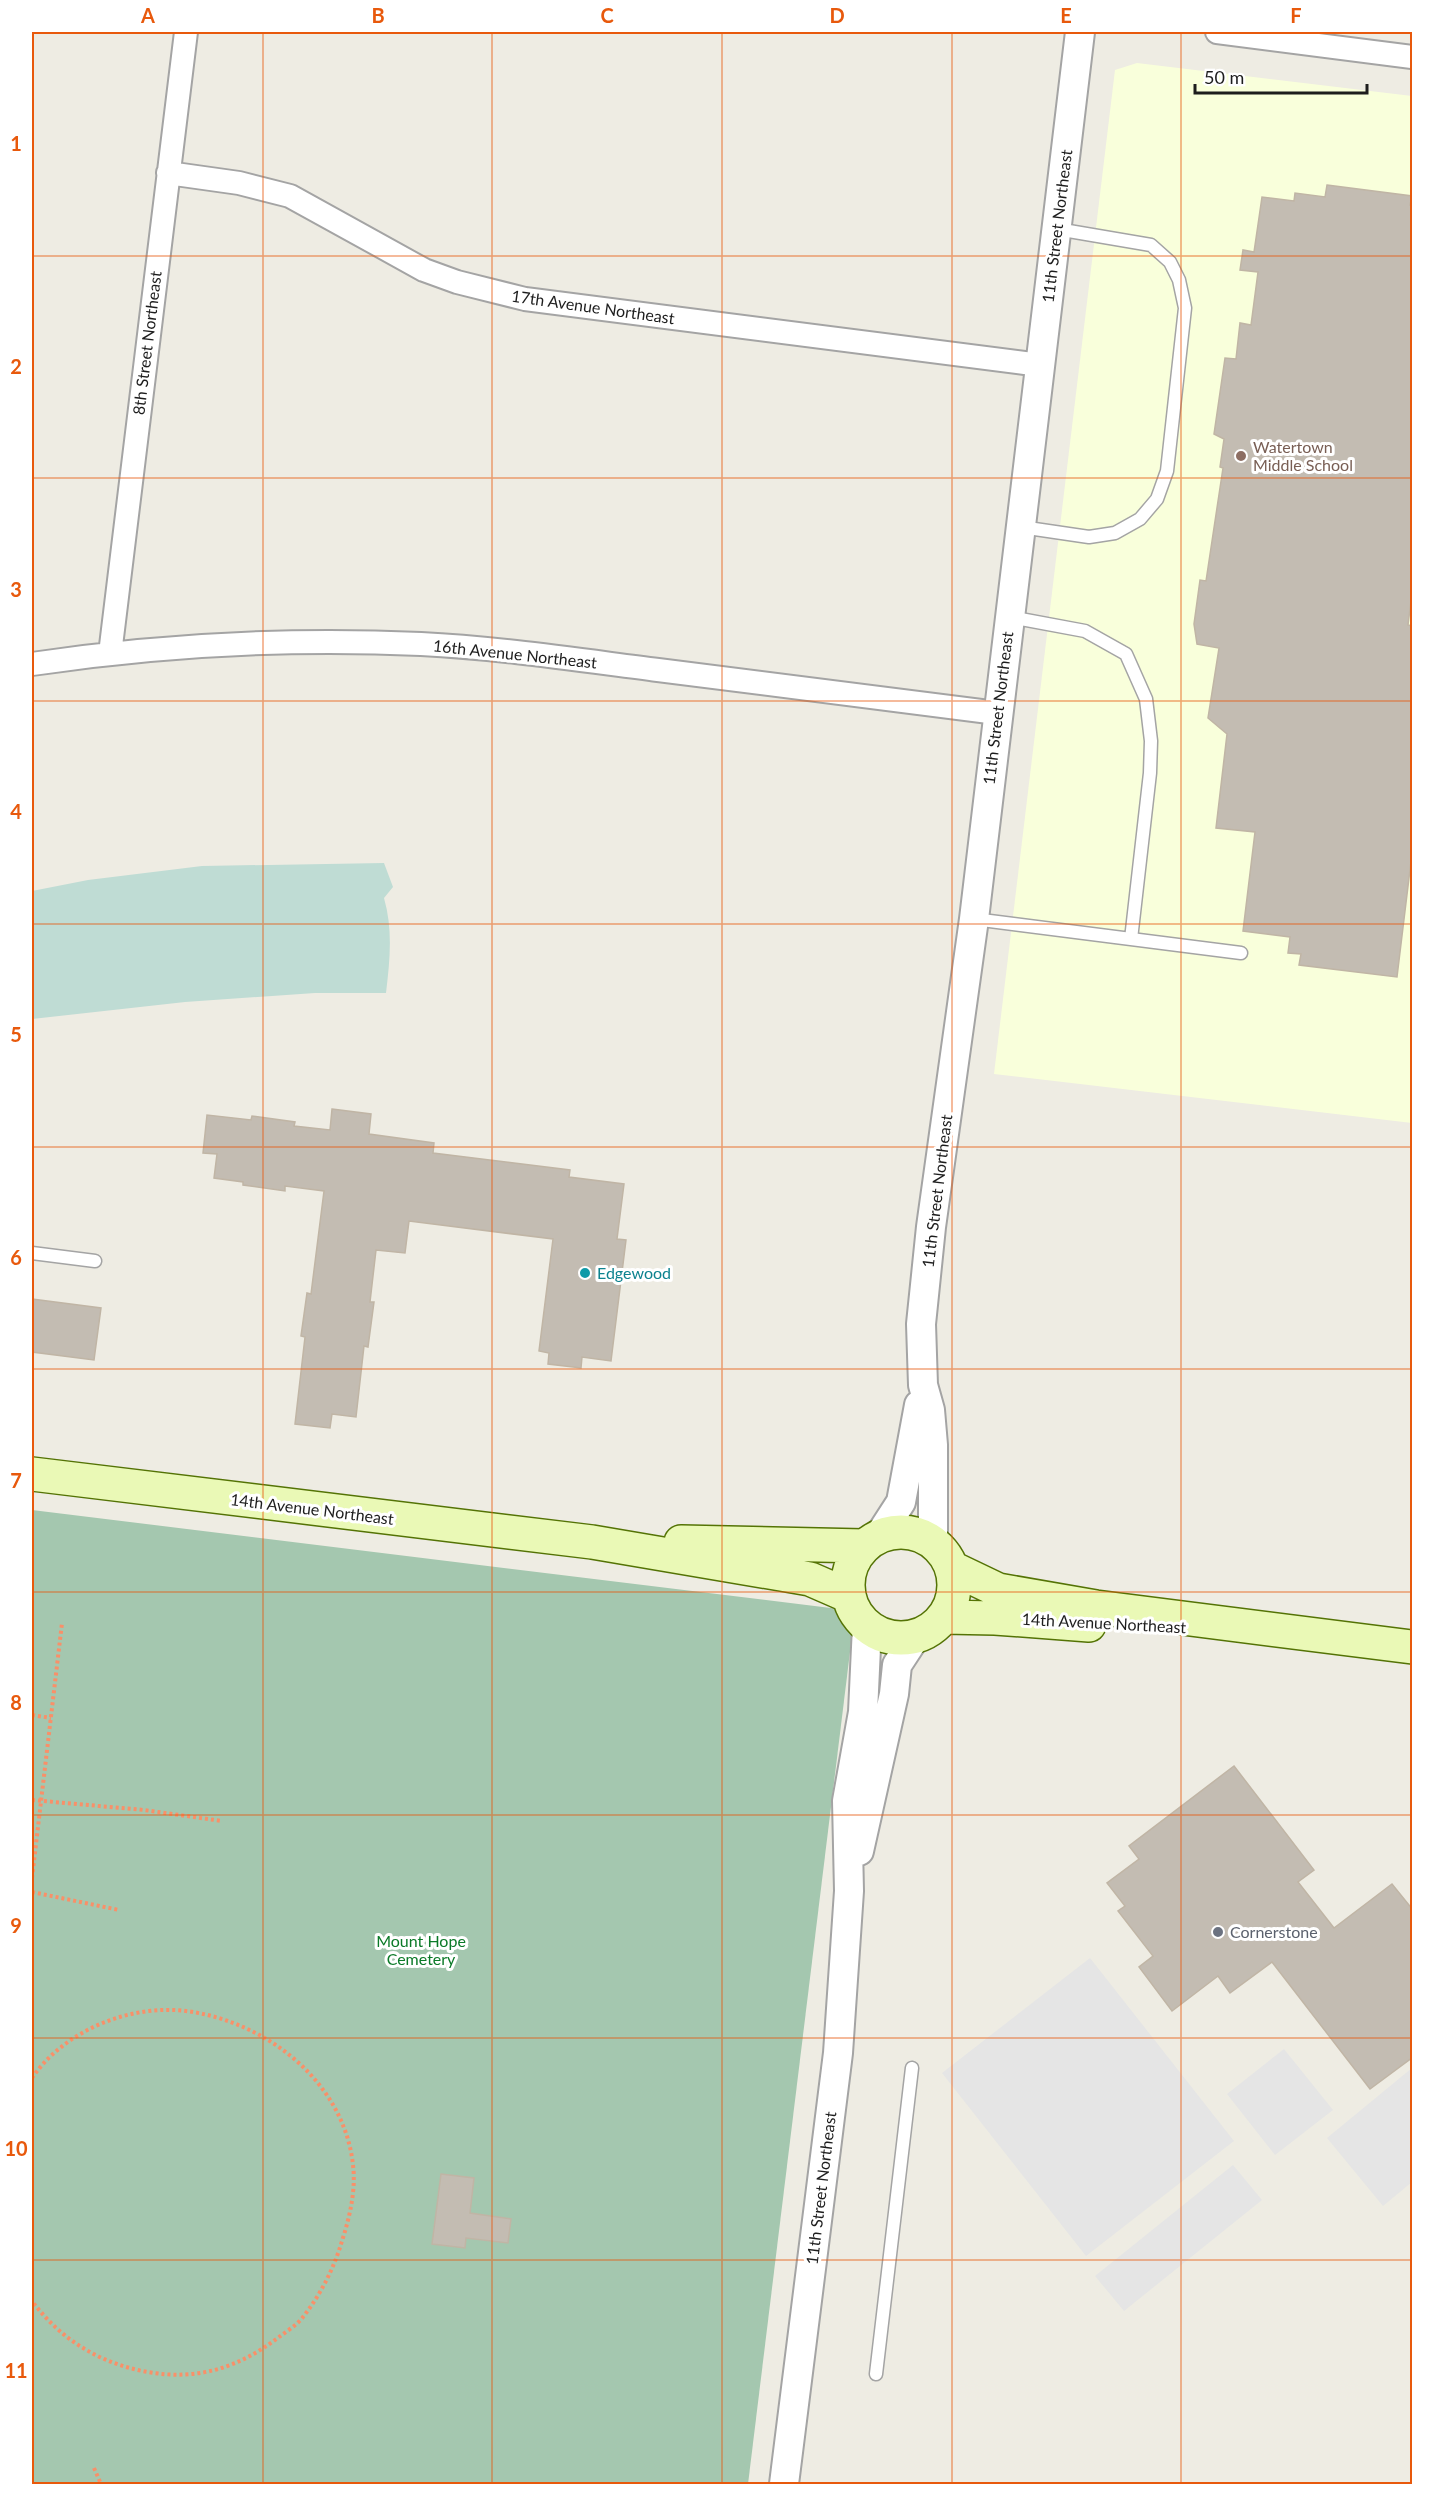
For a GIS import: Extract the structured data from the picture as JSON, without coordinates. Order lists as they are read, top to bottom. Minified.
{"streets":{"main road":["14th Avenue Northeast"],"street":["11th Street Northeast","17th Avenue Northeast","8th Street Northeast","16th Avenue Northeast"]},"crossings":[["11th Street Northeast","17th Avenue Northeast"],["11th Street Northeast","16th Avenue Northeast"],["11th Street Northeast","14th Avenue Northeast"],["17th Avenue Northeast","8th Street Northeast"],["8th Street Northeast","16th Avenue Northeast"]],"parks":["Mount Hope Cemetery"],"places":["Watertown Middle School","Edgewood","Cornerstone"],"scale_bar":"50 m","grid":{"columns":["A","B","C","D","E","F"],"rows":["1","2","3","4","5","6","7","8","9","10","11"]}}
